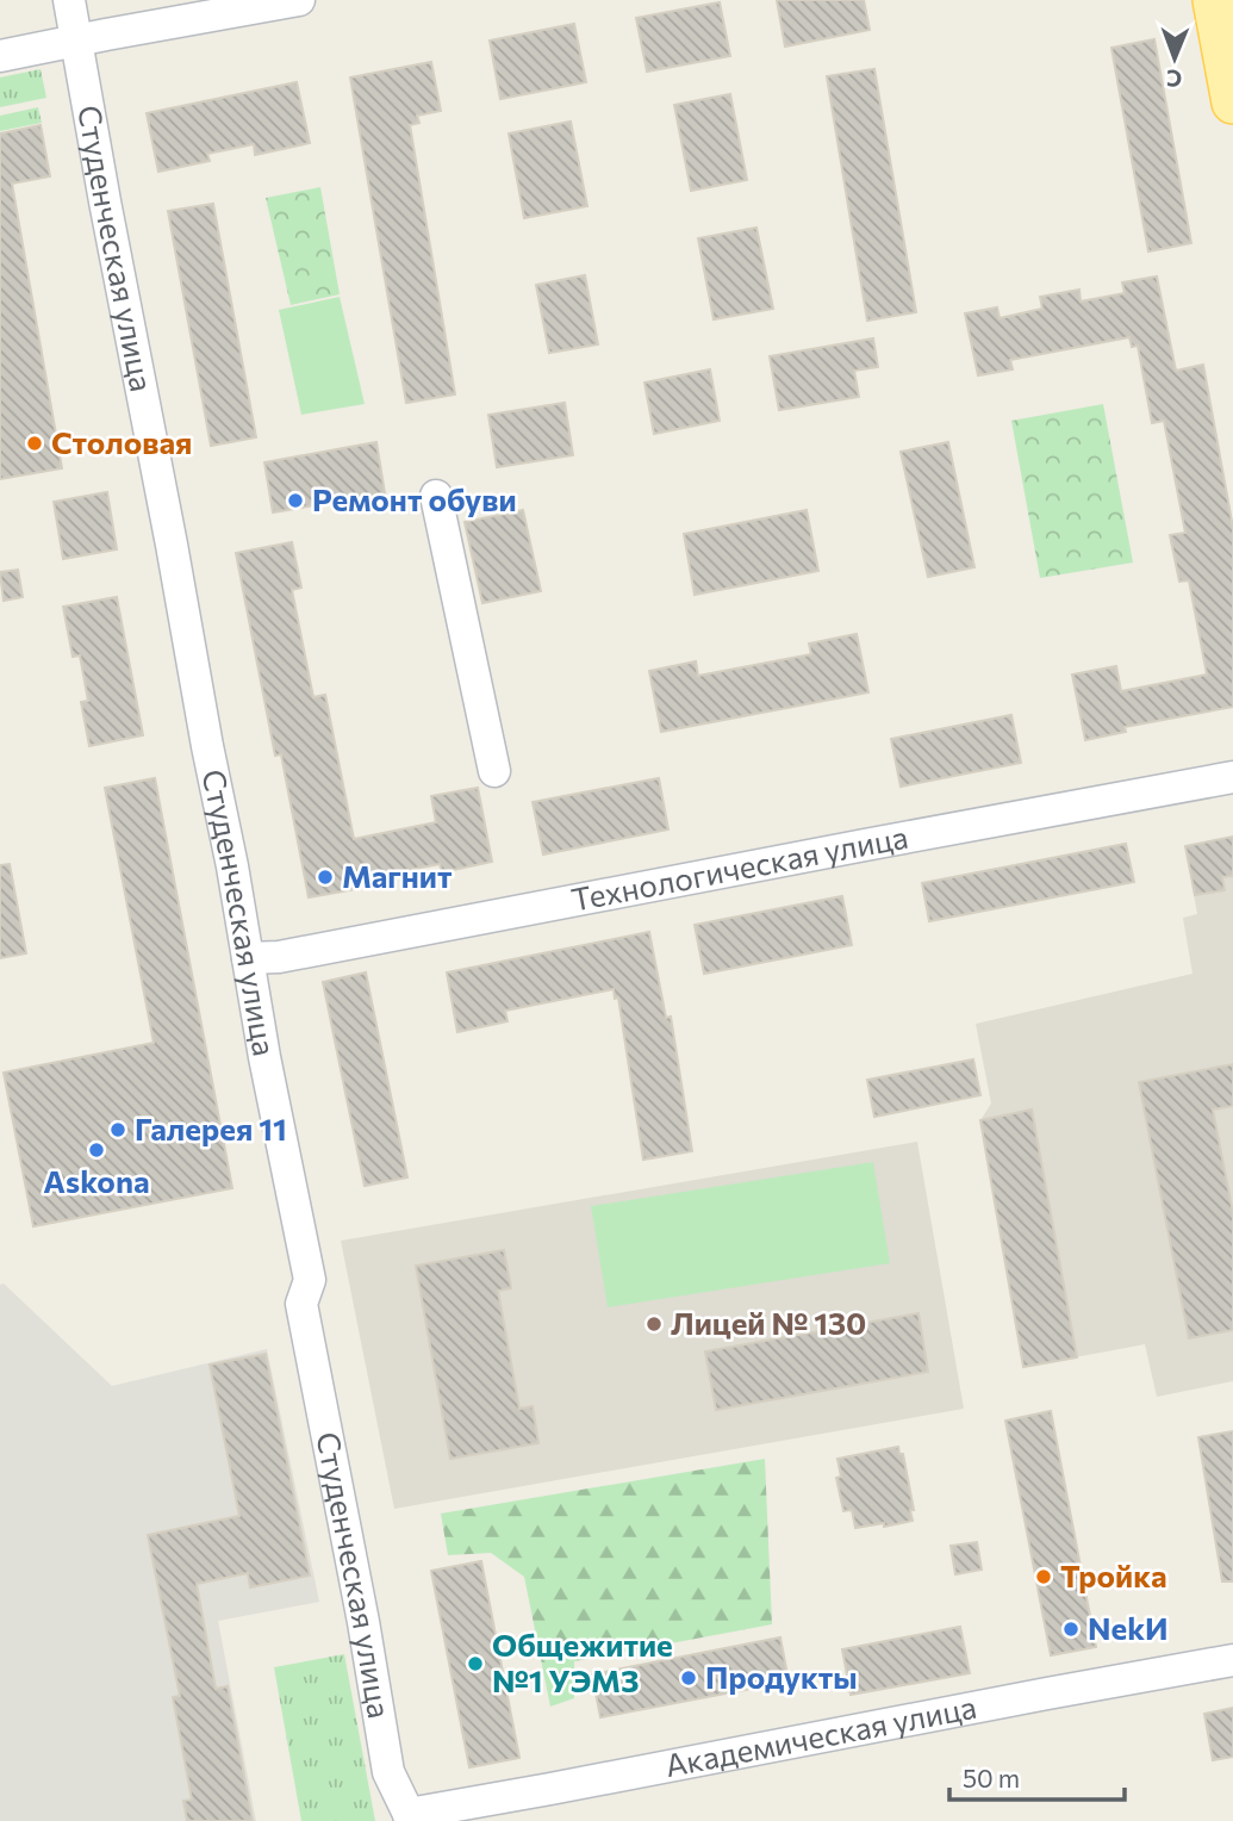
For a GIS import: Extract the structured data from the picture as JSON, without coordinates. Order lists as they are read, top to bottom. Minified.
{"streets":{"street":["Студенческая улица","Технологическая улица","Академическая улица"]},"crossings":[["Студенческая улица","Технологическая улица"],["Студенческая улица","Академическая улица"]],"places":["Столовая","Ремонт обуви","Магнит","Галерея 11","Askona","Лицей № 130","Тройка","NekИ","Общежитие №1 УЭМЗ","Продукты"],"scale_bar":"50 m","north":"bottom"}
